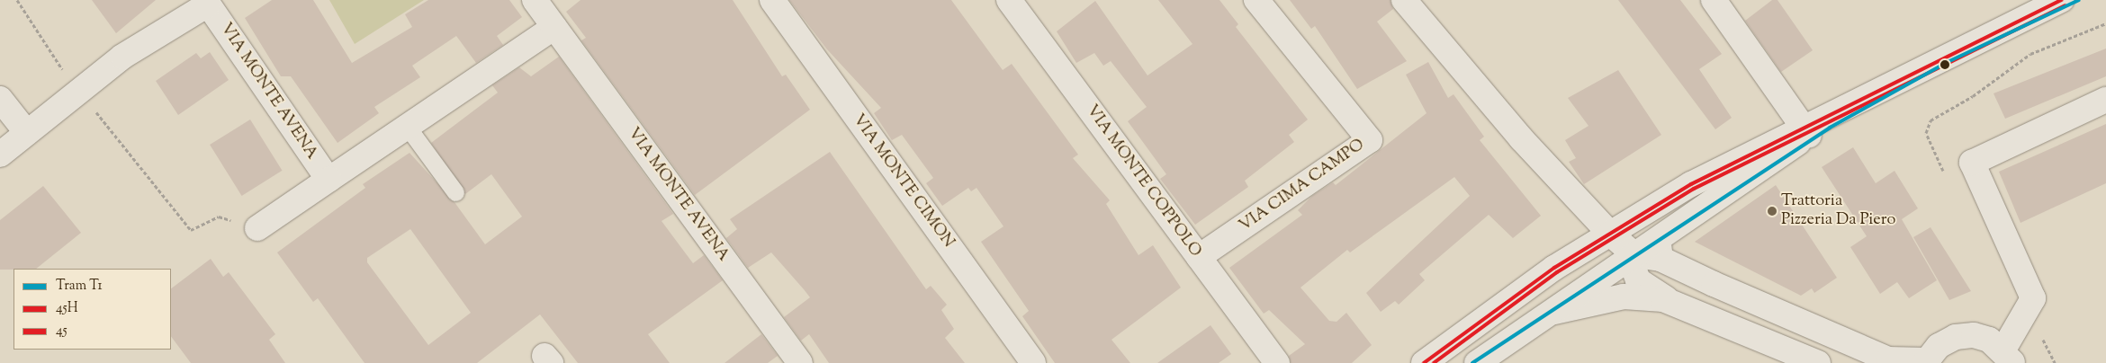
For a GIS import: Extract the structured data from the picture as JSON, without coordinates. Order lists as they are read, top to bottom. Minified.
{"streets":{"street":["VIA MONTE AVENA","VIA MONTE CIMON","VIA MONTE COPPOLO","VIA CIMA CAMPO"]},"crossings":[["VIA MONTE COPPOLO","VIA CIMA CAMPO"]],"places":["Trattoria Pizzeria Da Piero"],"lines":["tram line T1","transit line 45H","transit line 45"],"legend":["Tram T1","45H","45"]}
